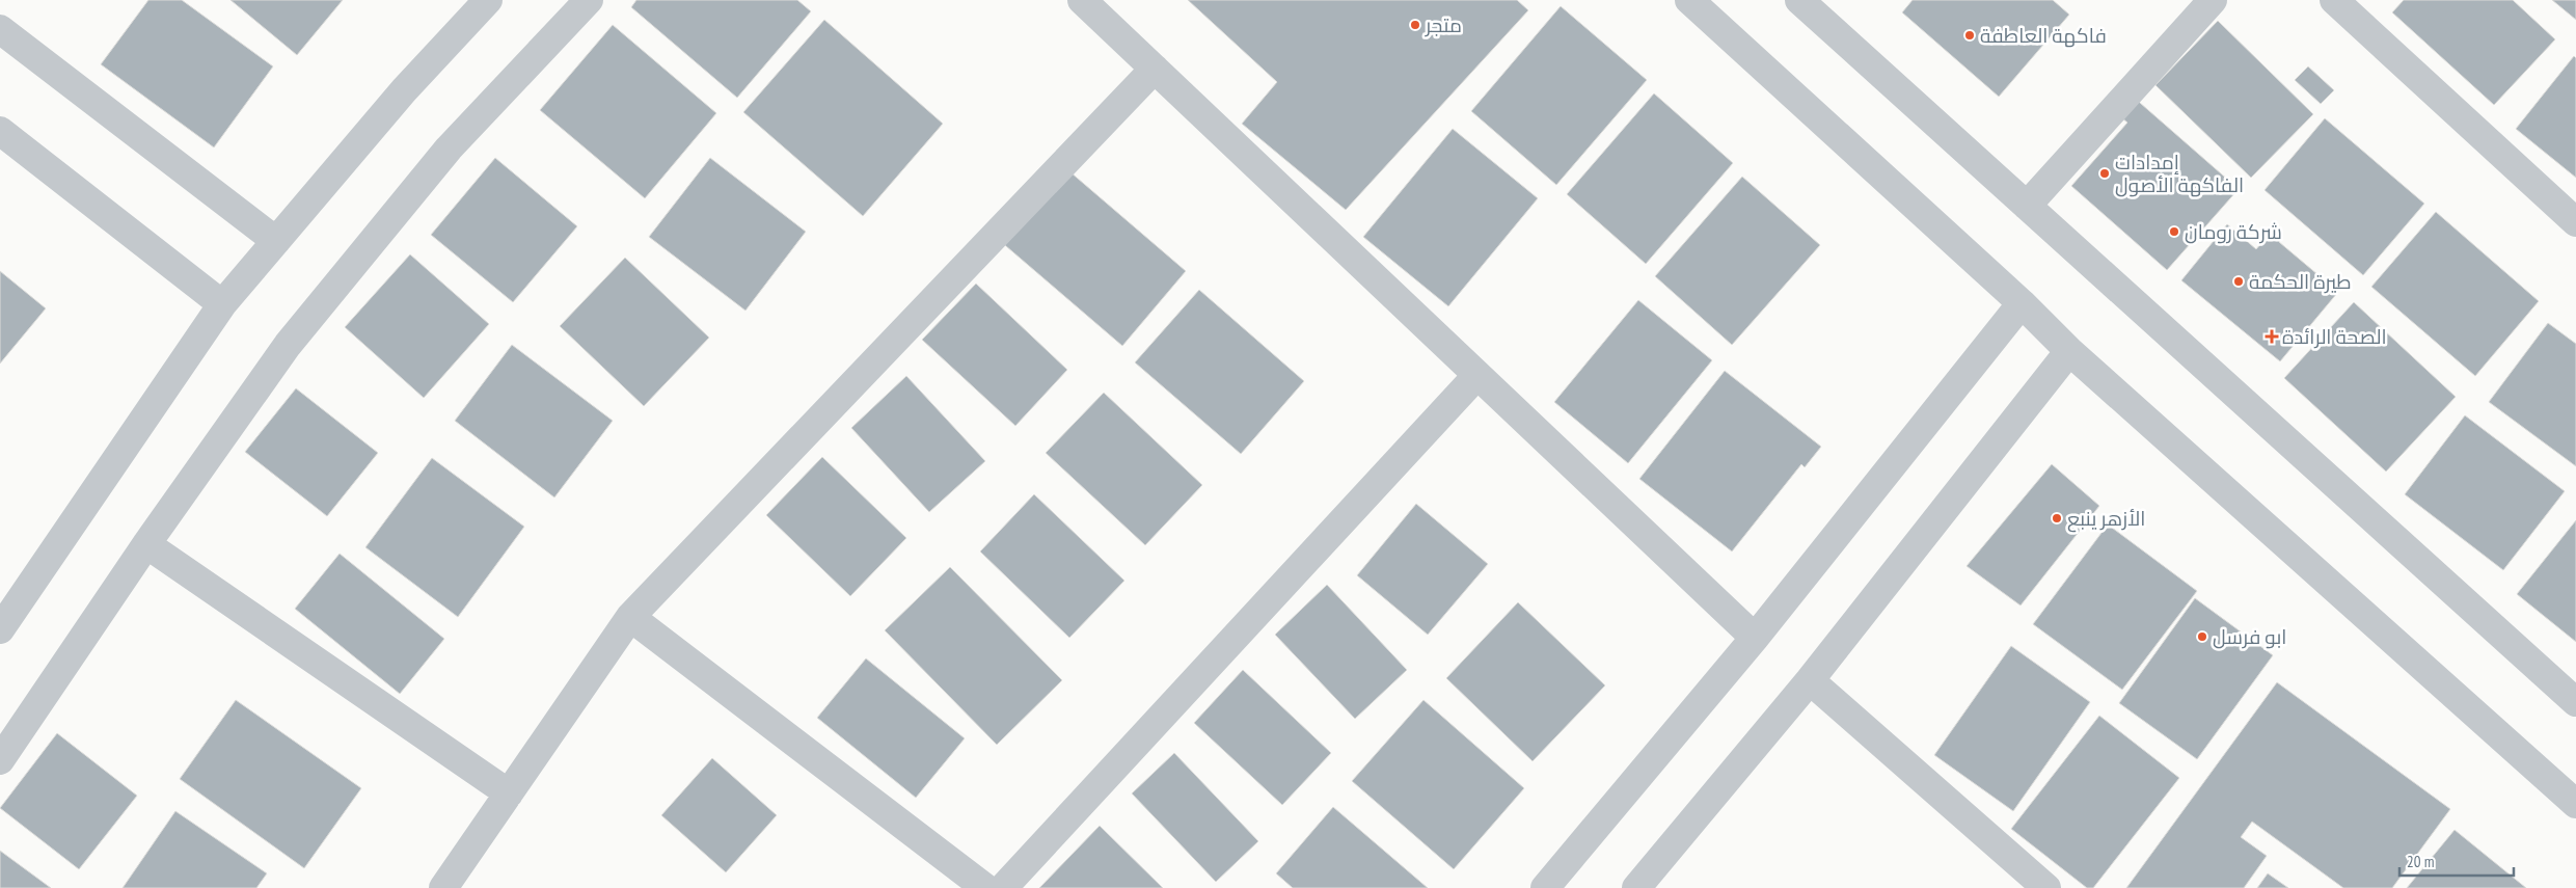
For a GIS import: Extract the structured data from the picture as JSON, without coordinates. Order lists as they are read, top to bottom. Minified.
{"places":{"other":["متجر","فاكهة العاطفة","إمدادات الفاكهة الأصول","شركة رومان","طيرة الحكمة","الأزهر ينبع","ابو فرسل"],"health":["الصحة الرائدة"]},"scale_bar":"20 m"}
